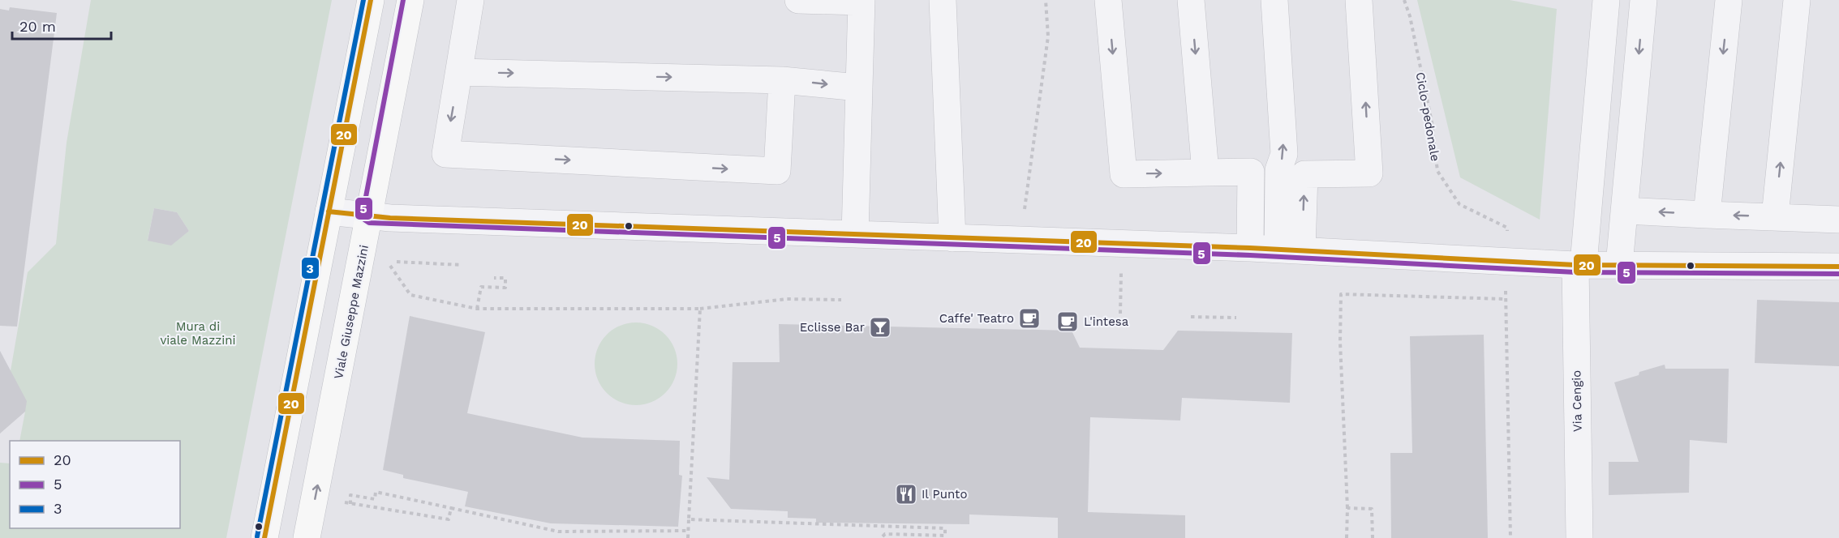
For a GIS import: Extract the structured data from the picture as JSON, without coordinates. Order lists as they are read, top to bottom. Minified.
{"streets":{"main road":["Viale Giuseppe Mazzini"],"street":["Via Cengio"],"path":["Ciclo-pedonale"]},"parks":["Mura di viale Mazzini"],"places":{"cafe":["Caffe' Teatro","L'intesa"],"bar":["Eclisse Bar"],"restaurant":["Il Punto"]},"lines":["transit line 20","transit line 5","transit line 3"],"legend":["20","5","3"],"scale_bar":"20 m"}
